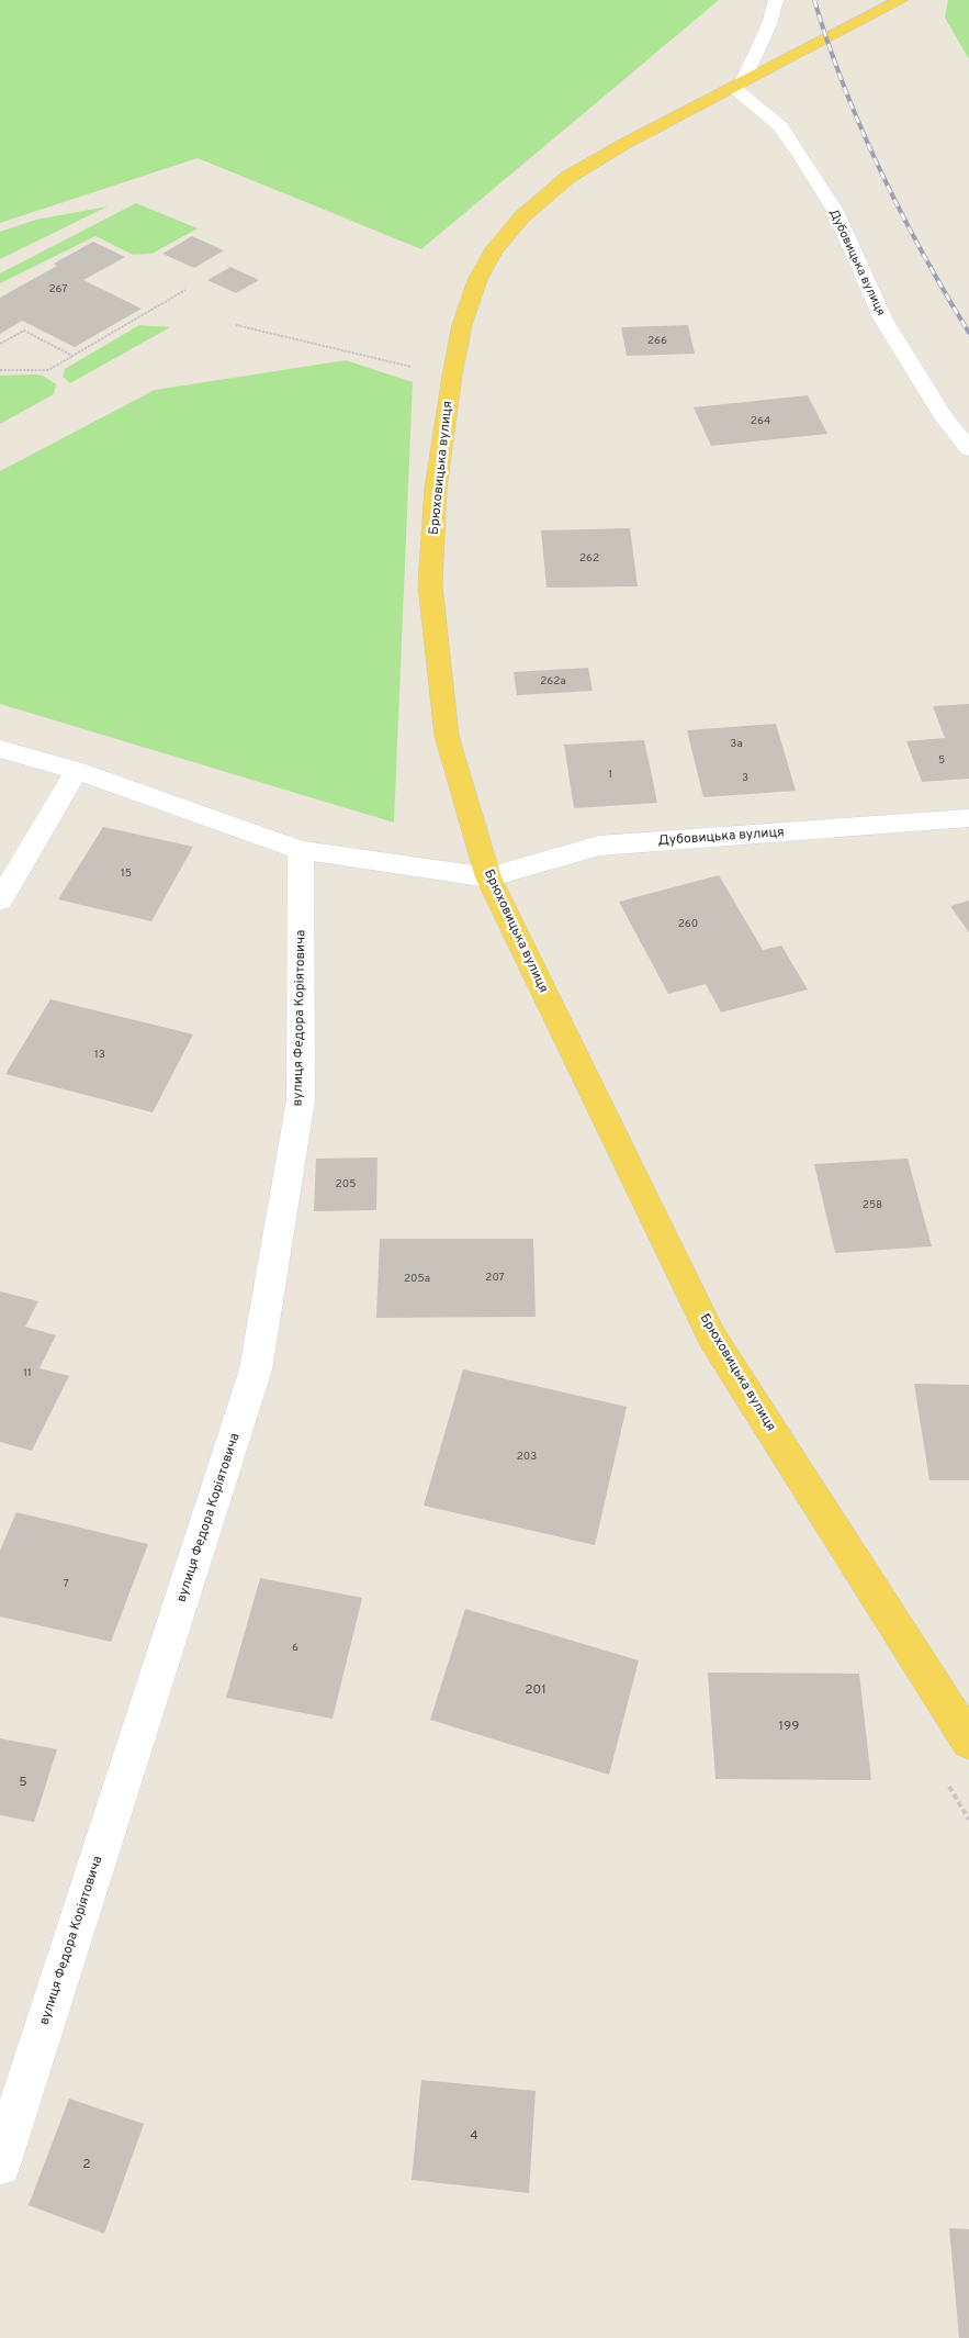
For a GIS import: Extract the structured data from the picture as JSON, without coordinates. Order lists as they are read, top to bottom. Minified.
{"streets":{"main road":["Брюховицька вулиця"],"street":["Дубовицька вулиця","вулиця Федора Коріятовича"]},"crossings":[["Дубовицька вулиця","Брюховицька вулиця"]],"house_numbers":["267","266","264","262","262а","3а","5","1","3","15","260","13","205","258","207","205а","11","203","7","6","201","199","5","4","2"]}
